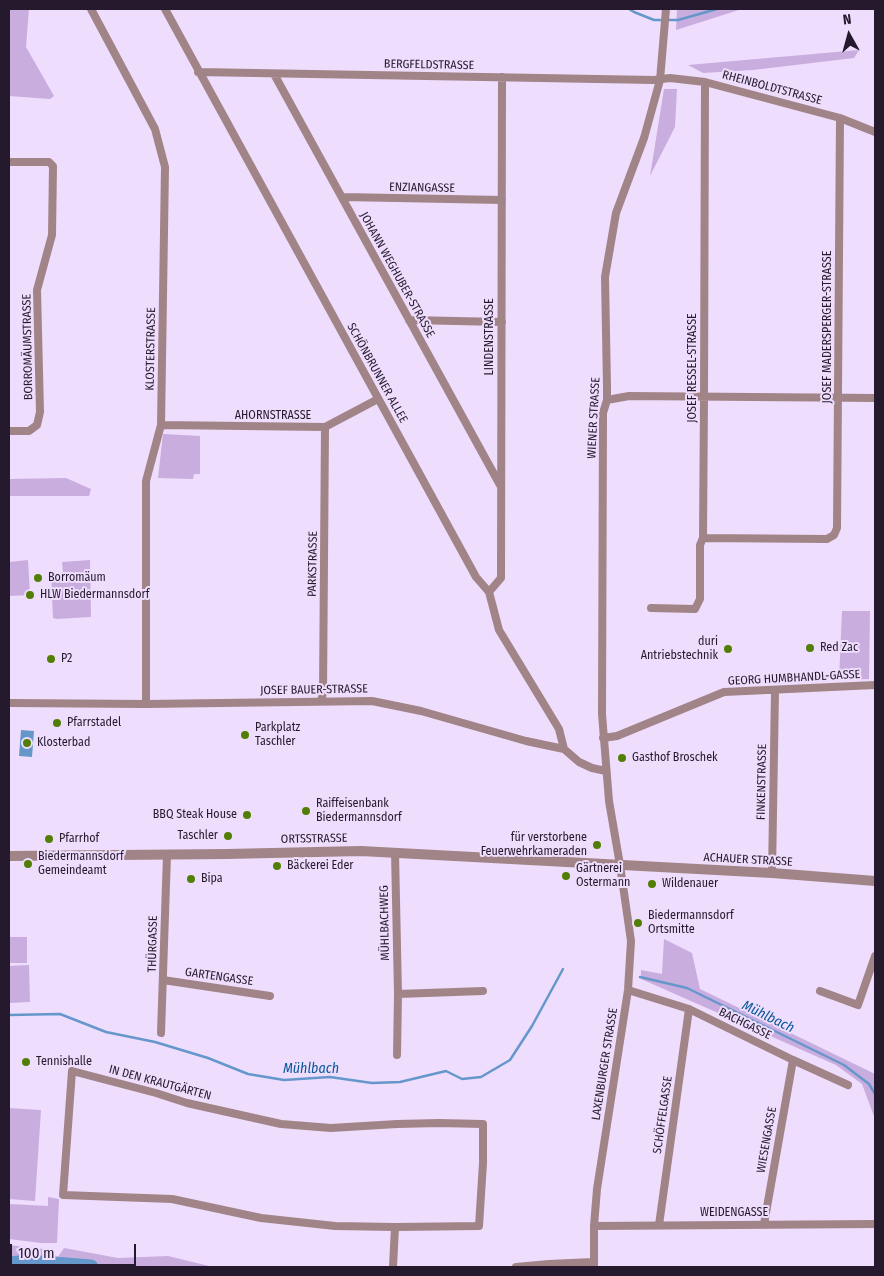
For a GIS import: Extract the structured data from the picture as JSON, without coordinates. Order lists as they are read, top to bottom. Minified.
{"streets":{"street":["BERGFELDSTRASSE","RHEINBOLDTSTRASSE","ENZIANGASSE","JOHANN WEGHUBER-STRASSE","JOSEF MADERSPERGER-STRASSE","LINDENSTRASSE","BORROMÄUMSTRASSE","KLOSTERSTRASSE","JOSEF RESSEL-STRASSE","SCHÖNBRUNNER ALLEE","AHORNSTRASSE","WIENER STRASSE","PARKSTRASSE","GEORG HUMBHANDL-GASSE","JOSEF BAUER-STRASSE","FINKENSTRASSE","ORTSSTRASSE","ACHAUER STRASSE","MÜHLBACHWEG","THÜRGASSE","GARTENGASSE","BACHGASSE","LAXENBURGER STRASSE","IN DEN KRAUTGÄRTEN","SCHÖFFELGASSE","WIESENGASSE","WEIDENGASSE"]},"crossings":[["BERGFELDSTRASSE","RHEINBOLDTSTRASSE"],["BERGFELDSTRASSE","JOHANN WEGHUBER-STRASSE"],["BERGFELDSTRASSE","LINDENSTRASSE"],["BERGFELDSTRASSE","SCHÖNBRUNNER ALLEE"],["BERGFELDSTRASSE","WIENER STRASSE"],["RHEINBOLDTSTRASSE","JOSEF MADERSPERGER-STRASSE"],["RHEINBOLDTSTRASSE","JOSEF RESSEL-STRASSE"],["RHEINBOLDTSTRASSE","WIENER STRASSE"],["ENZIANGASSE","JOHANN WEGHUBER-STRASSE"],["ENZIANGASSE","LINDENSTRASSE"],["JOHANN WEGHUBER-STRASSE","LINDENSTRASSE"],["JOSEF MADERSPERGER-STRASSE","JOSEF RESSEL-STRASSE"],["LINDENSTRASSE","SCHÖNBRUNNER ALLEE"],["KLOSTERSTRASSE","AHORNSTRASSE"],["KLOSTERSTRASSE","JOSEF BAUER-STRASSE"],["SCHÖNBRUNNER ALLEE","AHORNSTRASSE"],["SCHÖNBRUNNER ALLEE","JOSEF BAUER-STRASSE"],["AHORNSTRASSE","PARKSTRASSE"],["WIENER STRASSE","GEORG HUMBHANDL-GASSE"],["WIENER STRASSE","JOSEF BAUER-STRASSE"],["WIENER STRASSE","ORTSSTRASSE"],["WIENER STRASSE","ACHAUER STRASSE"],["WIENER STRASSE","LAXENBURGER STRASSE"],["PARKSTRASSE","JOSEF BAUER-STRASSE"],["GEORG HUMBHANDL-GASSE","FINKENSTRASSE"],["FINKENSTRASSE","ACHAUER STRASSE"],["ORTSSTRASSE","ACHAUER STRASSE"],["ORTSSTRASSE","MÜHLBACHWEG"],["ORTSSTRASSE","THÜRGASSE"],["ORTSSTRASSE","LAXENBURGER STRASSE"],["ACHAUER STRASSE","LAXENBURGER STRASSE"],["THÜRGASSE","GARTENGASSE"],["BACHGASSE","LAXENBURGER STRASSE"],["BACHGASSE","SCHÖFFELGASSE"],["BACHGASSE","WIESENGASSE"],["LAXENBURGER STRASSE","WEIDENGASSE"],["SCHÖFFELGASSE","WEIDENGASSE"],["WIESENGASSE","WEIDENGASSE"]],"water":["Mühlbach"],"places":["Borromäum","HLW Biedermannsdorf","Red Zac","duri Antriebstechnik","P2","Pfarrstadel","Parkplatz Taschler","Klosterbad","Gasthof Broschek","Raiffeisenbank Biedermannsdorf","BBQ Steak House","Taschler","Pfarrhof","für verstorbene Feuerwehrkameraden","Biedermannsdorf Gemeindeamt","Bäckerei Eder","Gärtnerei Ostermann","Bipa","Wildenauer","Biedermannsdorf Ortsmitte","Tennishalle"],"scale_bar":"100 m","north":"top"}
